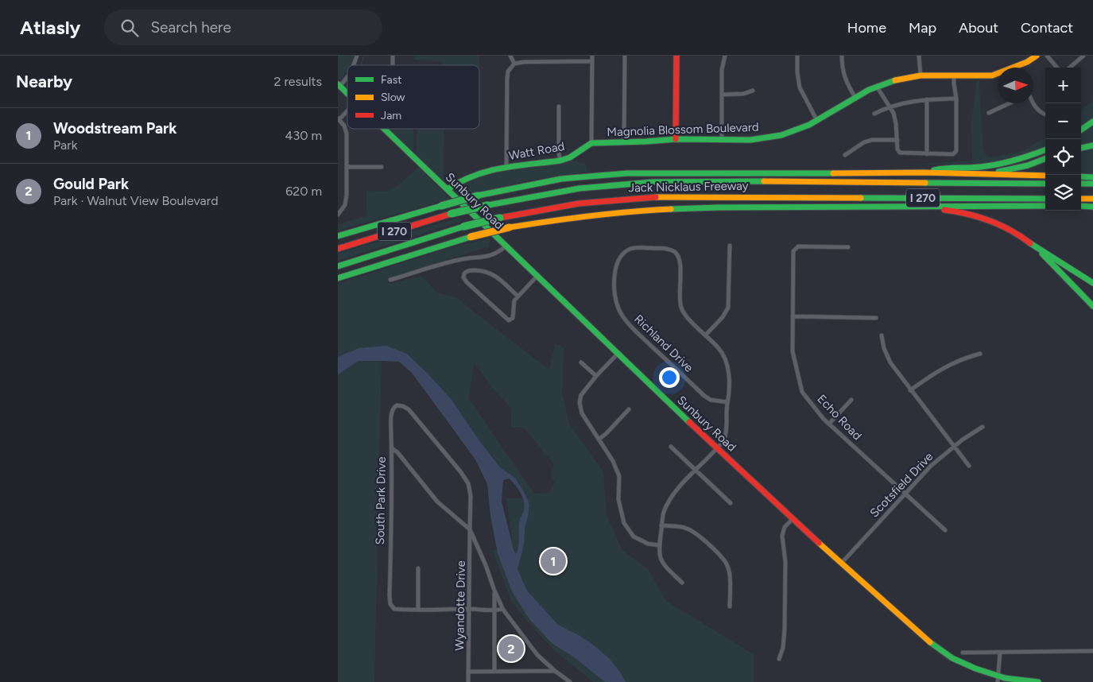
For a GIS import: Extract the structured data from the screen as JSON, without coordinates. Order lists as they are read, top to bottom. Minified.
{"streets":{"main road":["Magnolia Blossom Boulevard","Watt Road","Jack Nicklaus Freeway","I 270","Sunbury Road"],"street":["Richland Drive","Echo Road","Scotsfield Drive","South Park Drive","Wyandotte Drive"]},"crossings":[["Magnolia Blossom Boulevard","Watt Road"],["Watt Road","Sunbury Road"],["Sunbury Road","Scotsfield Drive"],["Echo Road","Scotsfield Drive"],["South Park Drive","Wyandotte Drive"]],"legend":["Fast","Slow","Jam"],"north":"right","page":{"header":"Atlasly","search":"Search here","nav":["Home","Map","About","Contact"],"heading":["Nearby","2 results"],"map_buttons":["+","−"],"list":[{"mark":"1","name":"Woodstream Park","note":"Park","value":"430 m"},{"mark":"2","name":"Gould Park","note":"Park · Walnut View Boulevard","value":"620 m"}],"pins":["1","2"]}}
